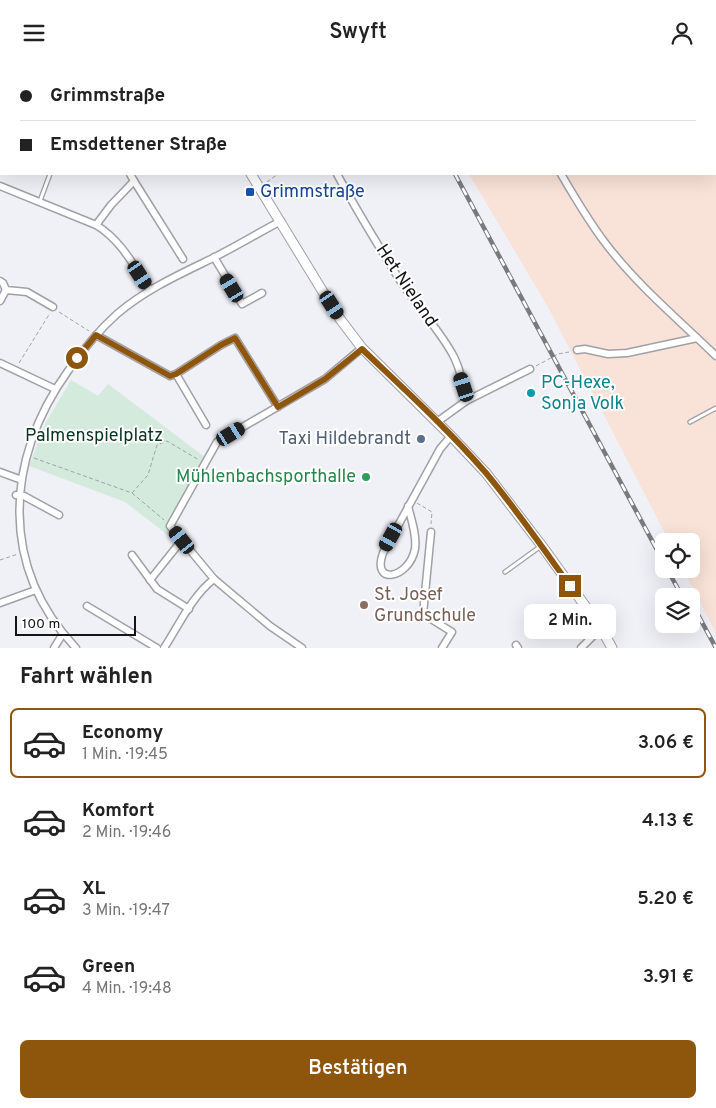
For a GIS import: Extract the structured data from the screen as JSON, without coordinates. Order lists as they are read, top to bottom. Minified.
{"streets":{"street":["Het Nieland"]},"parks":["Palmenspielplatz"],"places":{"transit":["Grimmstraße"],"other":["PC-Hexe, Sonja Volk","Taxi Hildebrandt","Mühlenbachsporthalle","St. Josef Grundschule"]},"scale_bar":"100 m","page":{"header":"Swyft","banner":["Grimmstraße","Emsdettener Straße"],"bubble":"2 Min.","scale":"100 m","heading":"Fahrt wählen","list":[{"name":"Economy","note":"1 Min. · 19:45","value":"3.06 €"},{"name":"Komfort","note":"2 Min. · 19:46","value":"4.13 €"},{"name":"XL","note":"3 Min. · 19:47","value":"5.20 €"},{"name":"Green","note":"4 Min. · 19:48","value":"3.91 €"}],"buttons":"Bestätigen"}}
